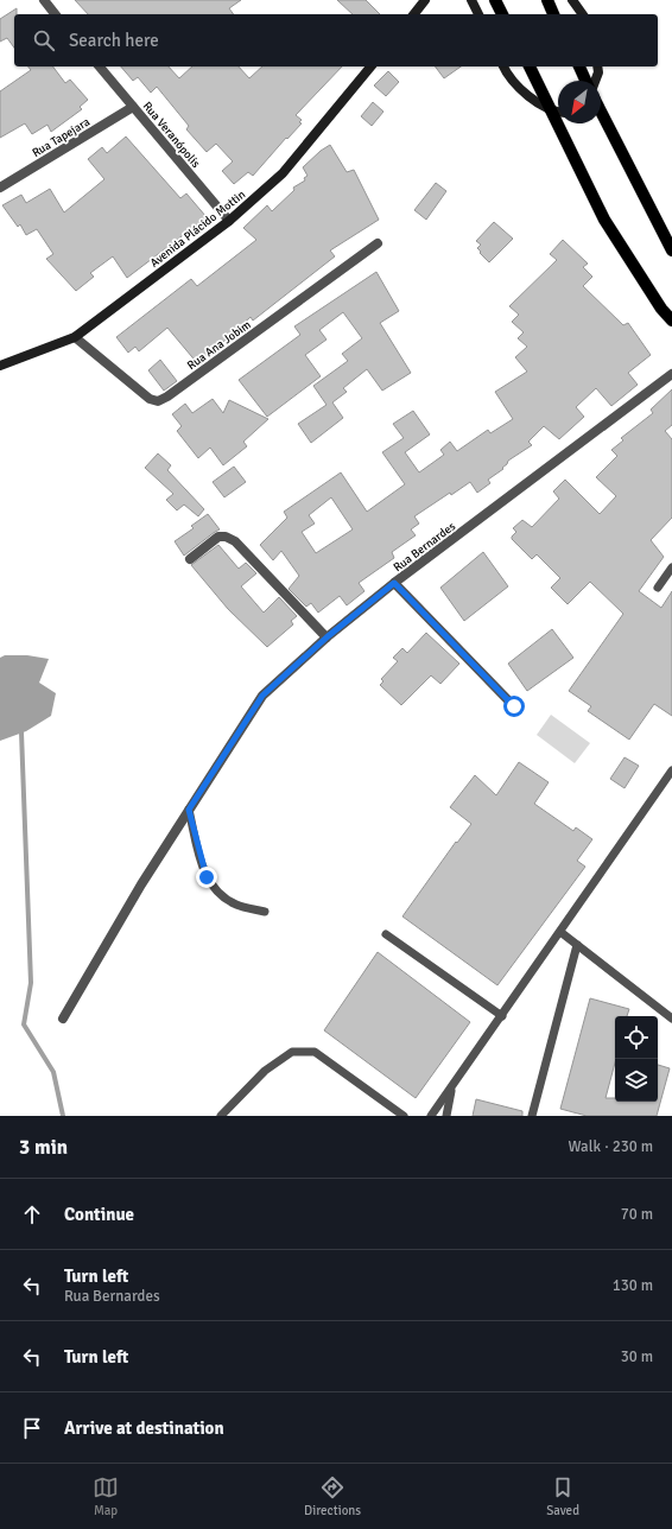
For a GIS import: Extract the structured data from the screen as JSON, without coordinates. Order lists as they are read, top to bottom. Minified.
{"streets":{"main road":["Avenida Plácido Mottin"],"street":["Rua Veranópolis","Rua Tapejara","Rua Ana Jobim","Rua Bernardes"]},"crossings":[["Rua Veranópolis","Rua Tapejara"],["Rua Veranópolis","Avenida Plácido Mottin"],["Avenida Plácido Mottin","Rua Ana Jobim"]],"north":"bottom left","page":{"search":"Search here","heading":["3 min","Walk · 230 m"],"list":[["Continue","70 m"],["Turn left","Rua Bernardes","130 m"],["Turn left","30 m"],"Arrive at destination"],"nav":["Map","Directions","Saved"]}}
